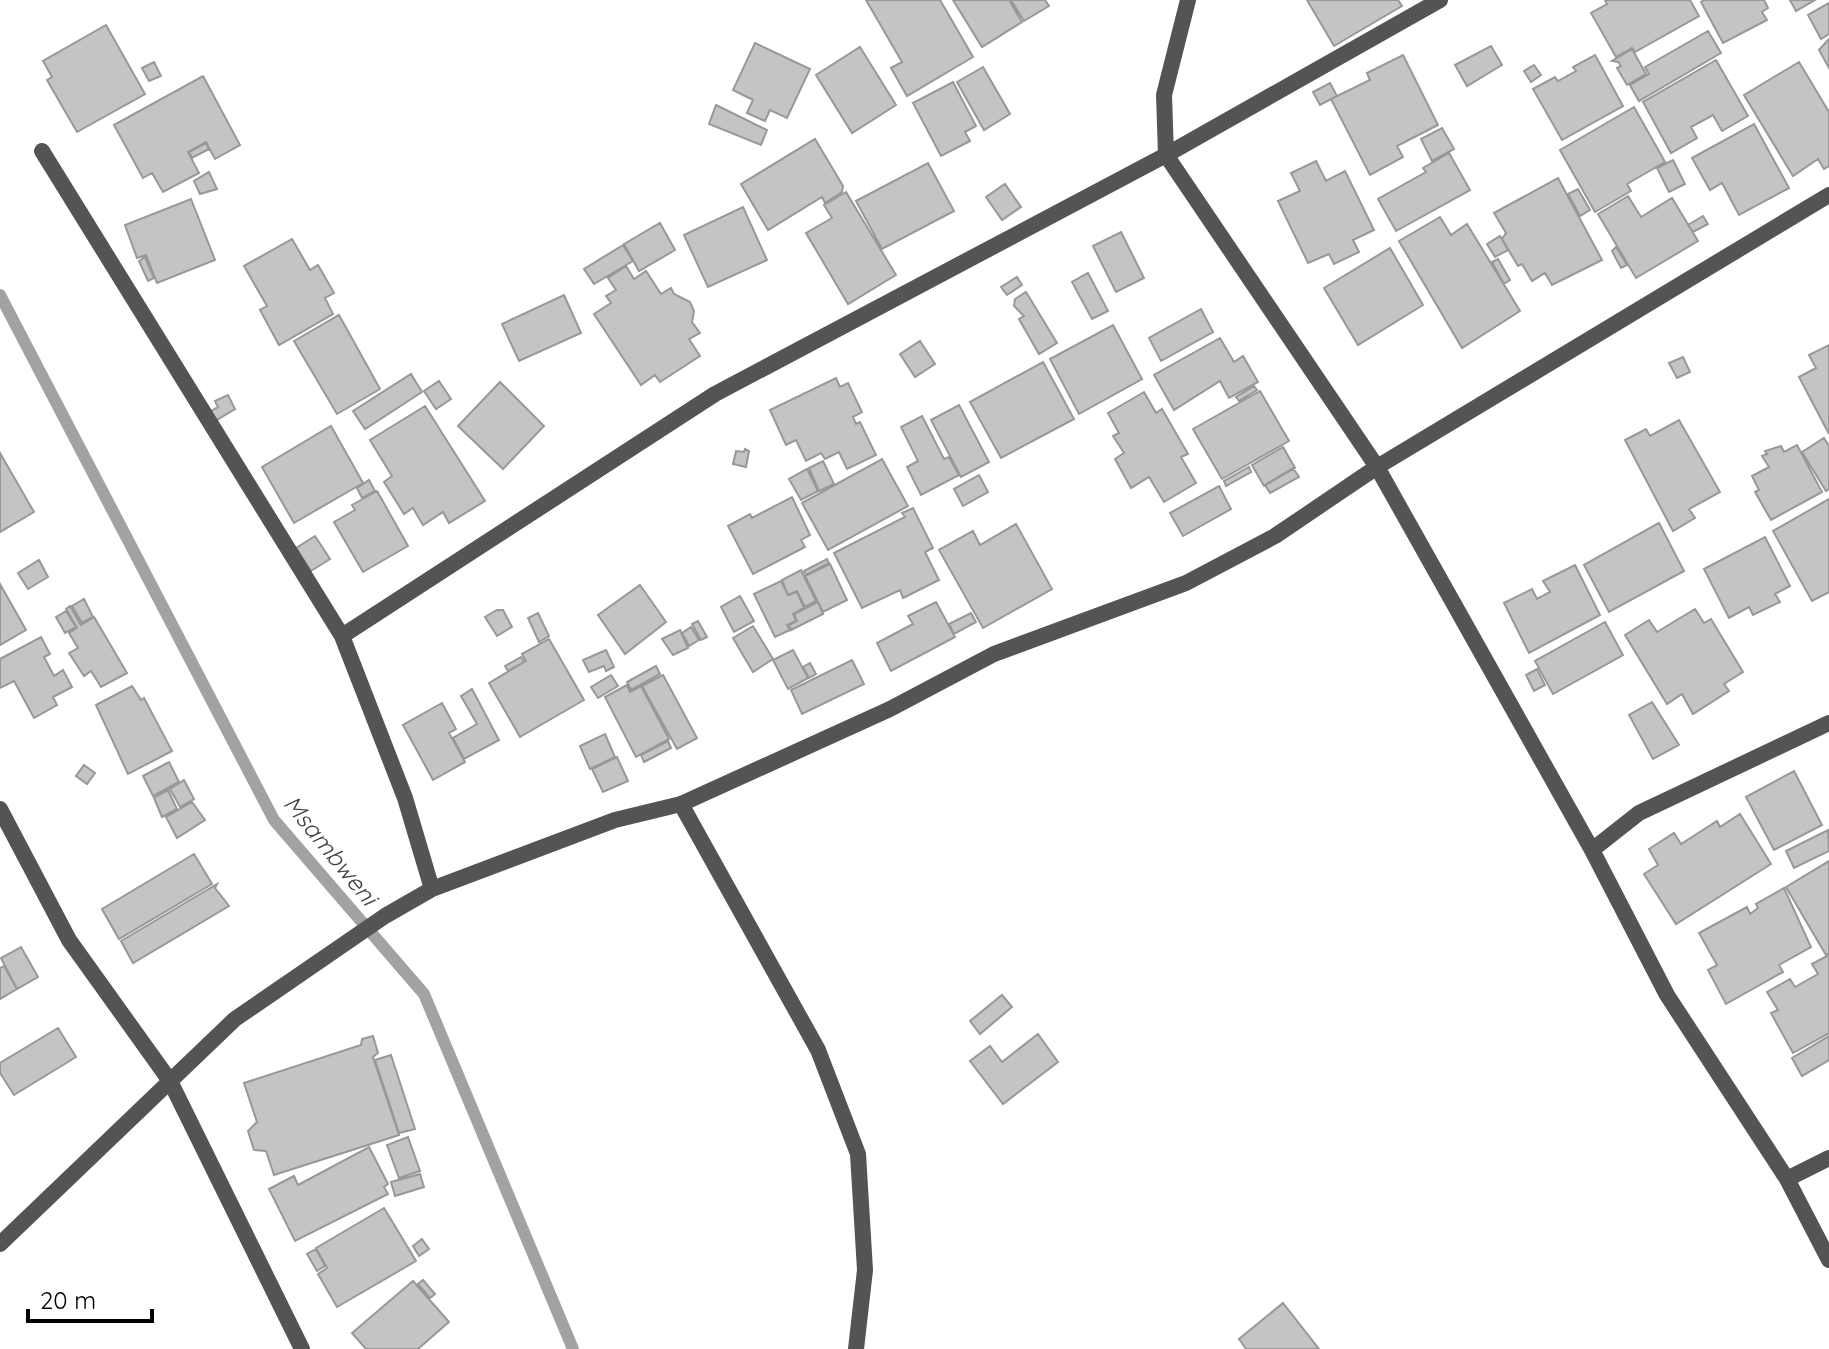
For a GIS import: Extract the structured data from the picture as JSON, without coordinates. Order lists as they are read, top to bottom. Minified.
{"water":["Msambweni"],"scale_bar":"20 m"}
